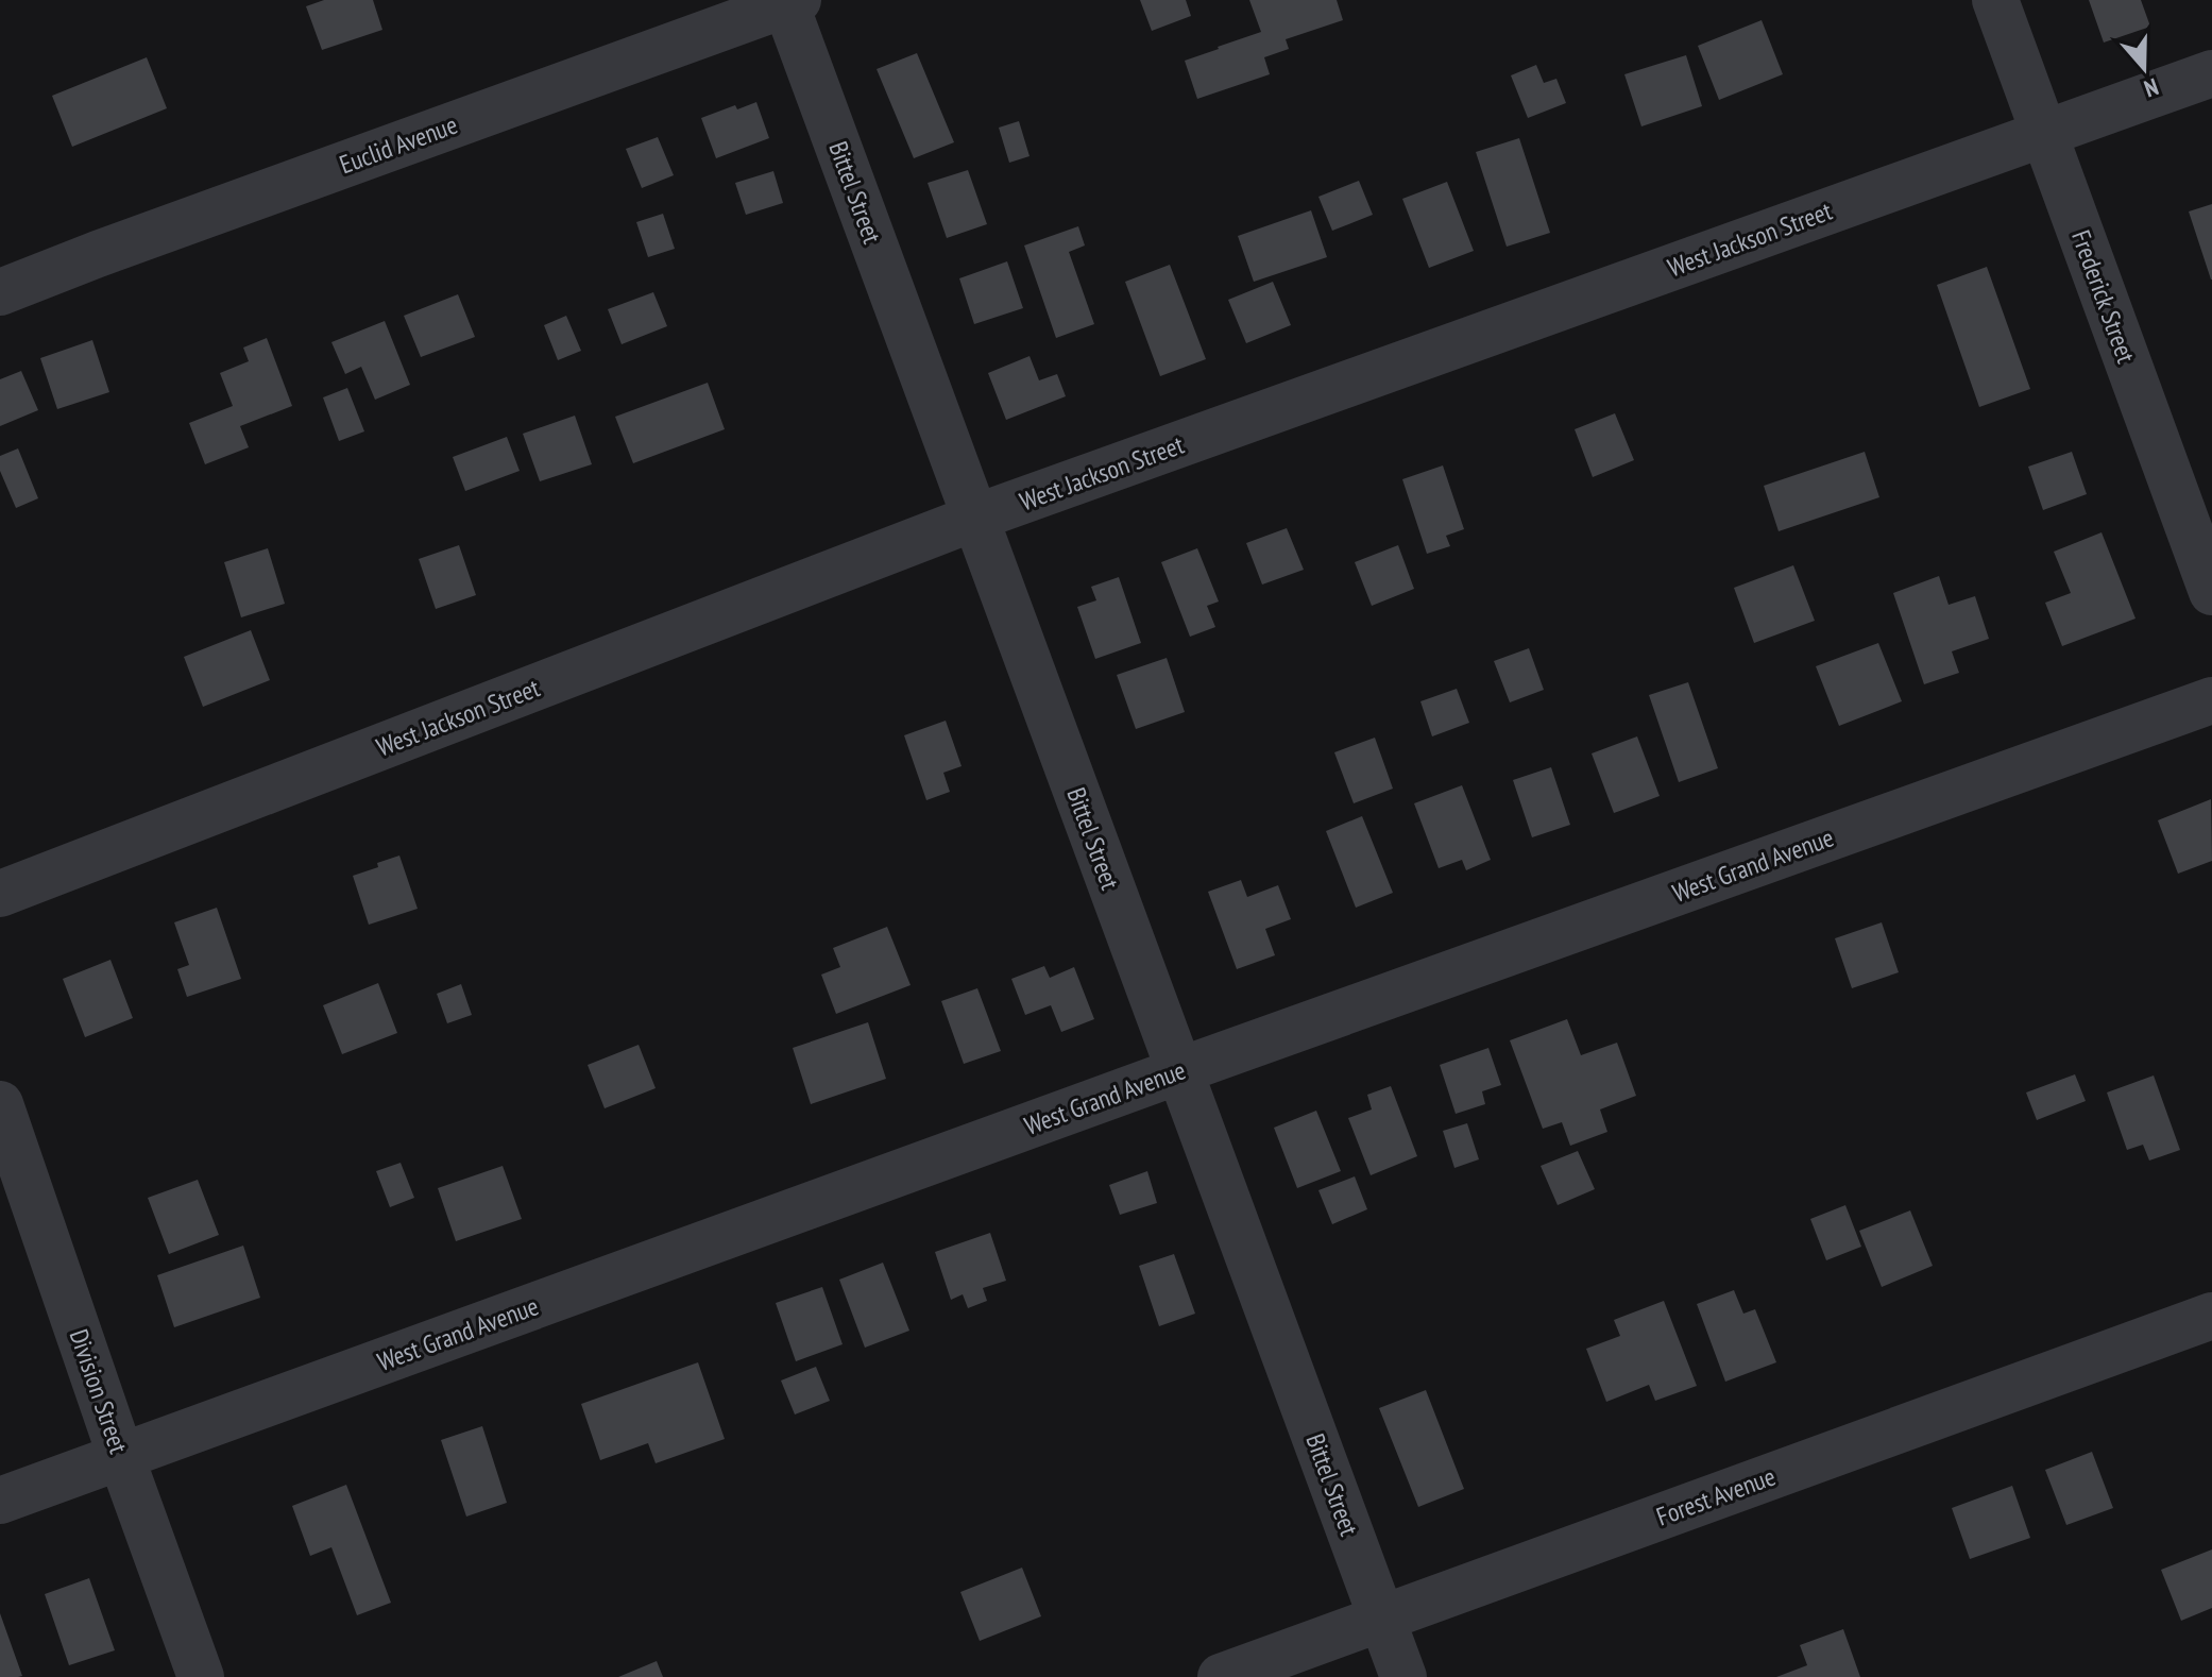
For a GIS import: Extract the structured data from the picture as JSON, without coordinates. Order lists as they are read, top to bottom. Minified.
{"streets":{"street":["Euclid Avenue","Bittel Street","West Jackson Street","Frederick Street","West Grand Avenue","Division Street","Forest Avenue"]},"crossings":[["Euclid Avenue","Bittel Street"],["Bittel Street","West Jackson Street"],["Bittel Street","West Grand Avenue"],["Bittel Street","Forest Avenue"],["West Jackson Street","Frederick Street"],["West Grand Avenue","Division Street"]],"north":"bottom"}
